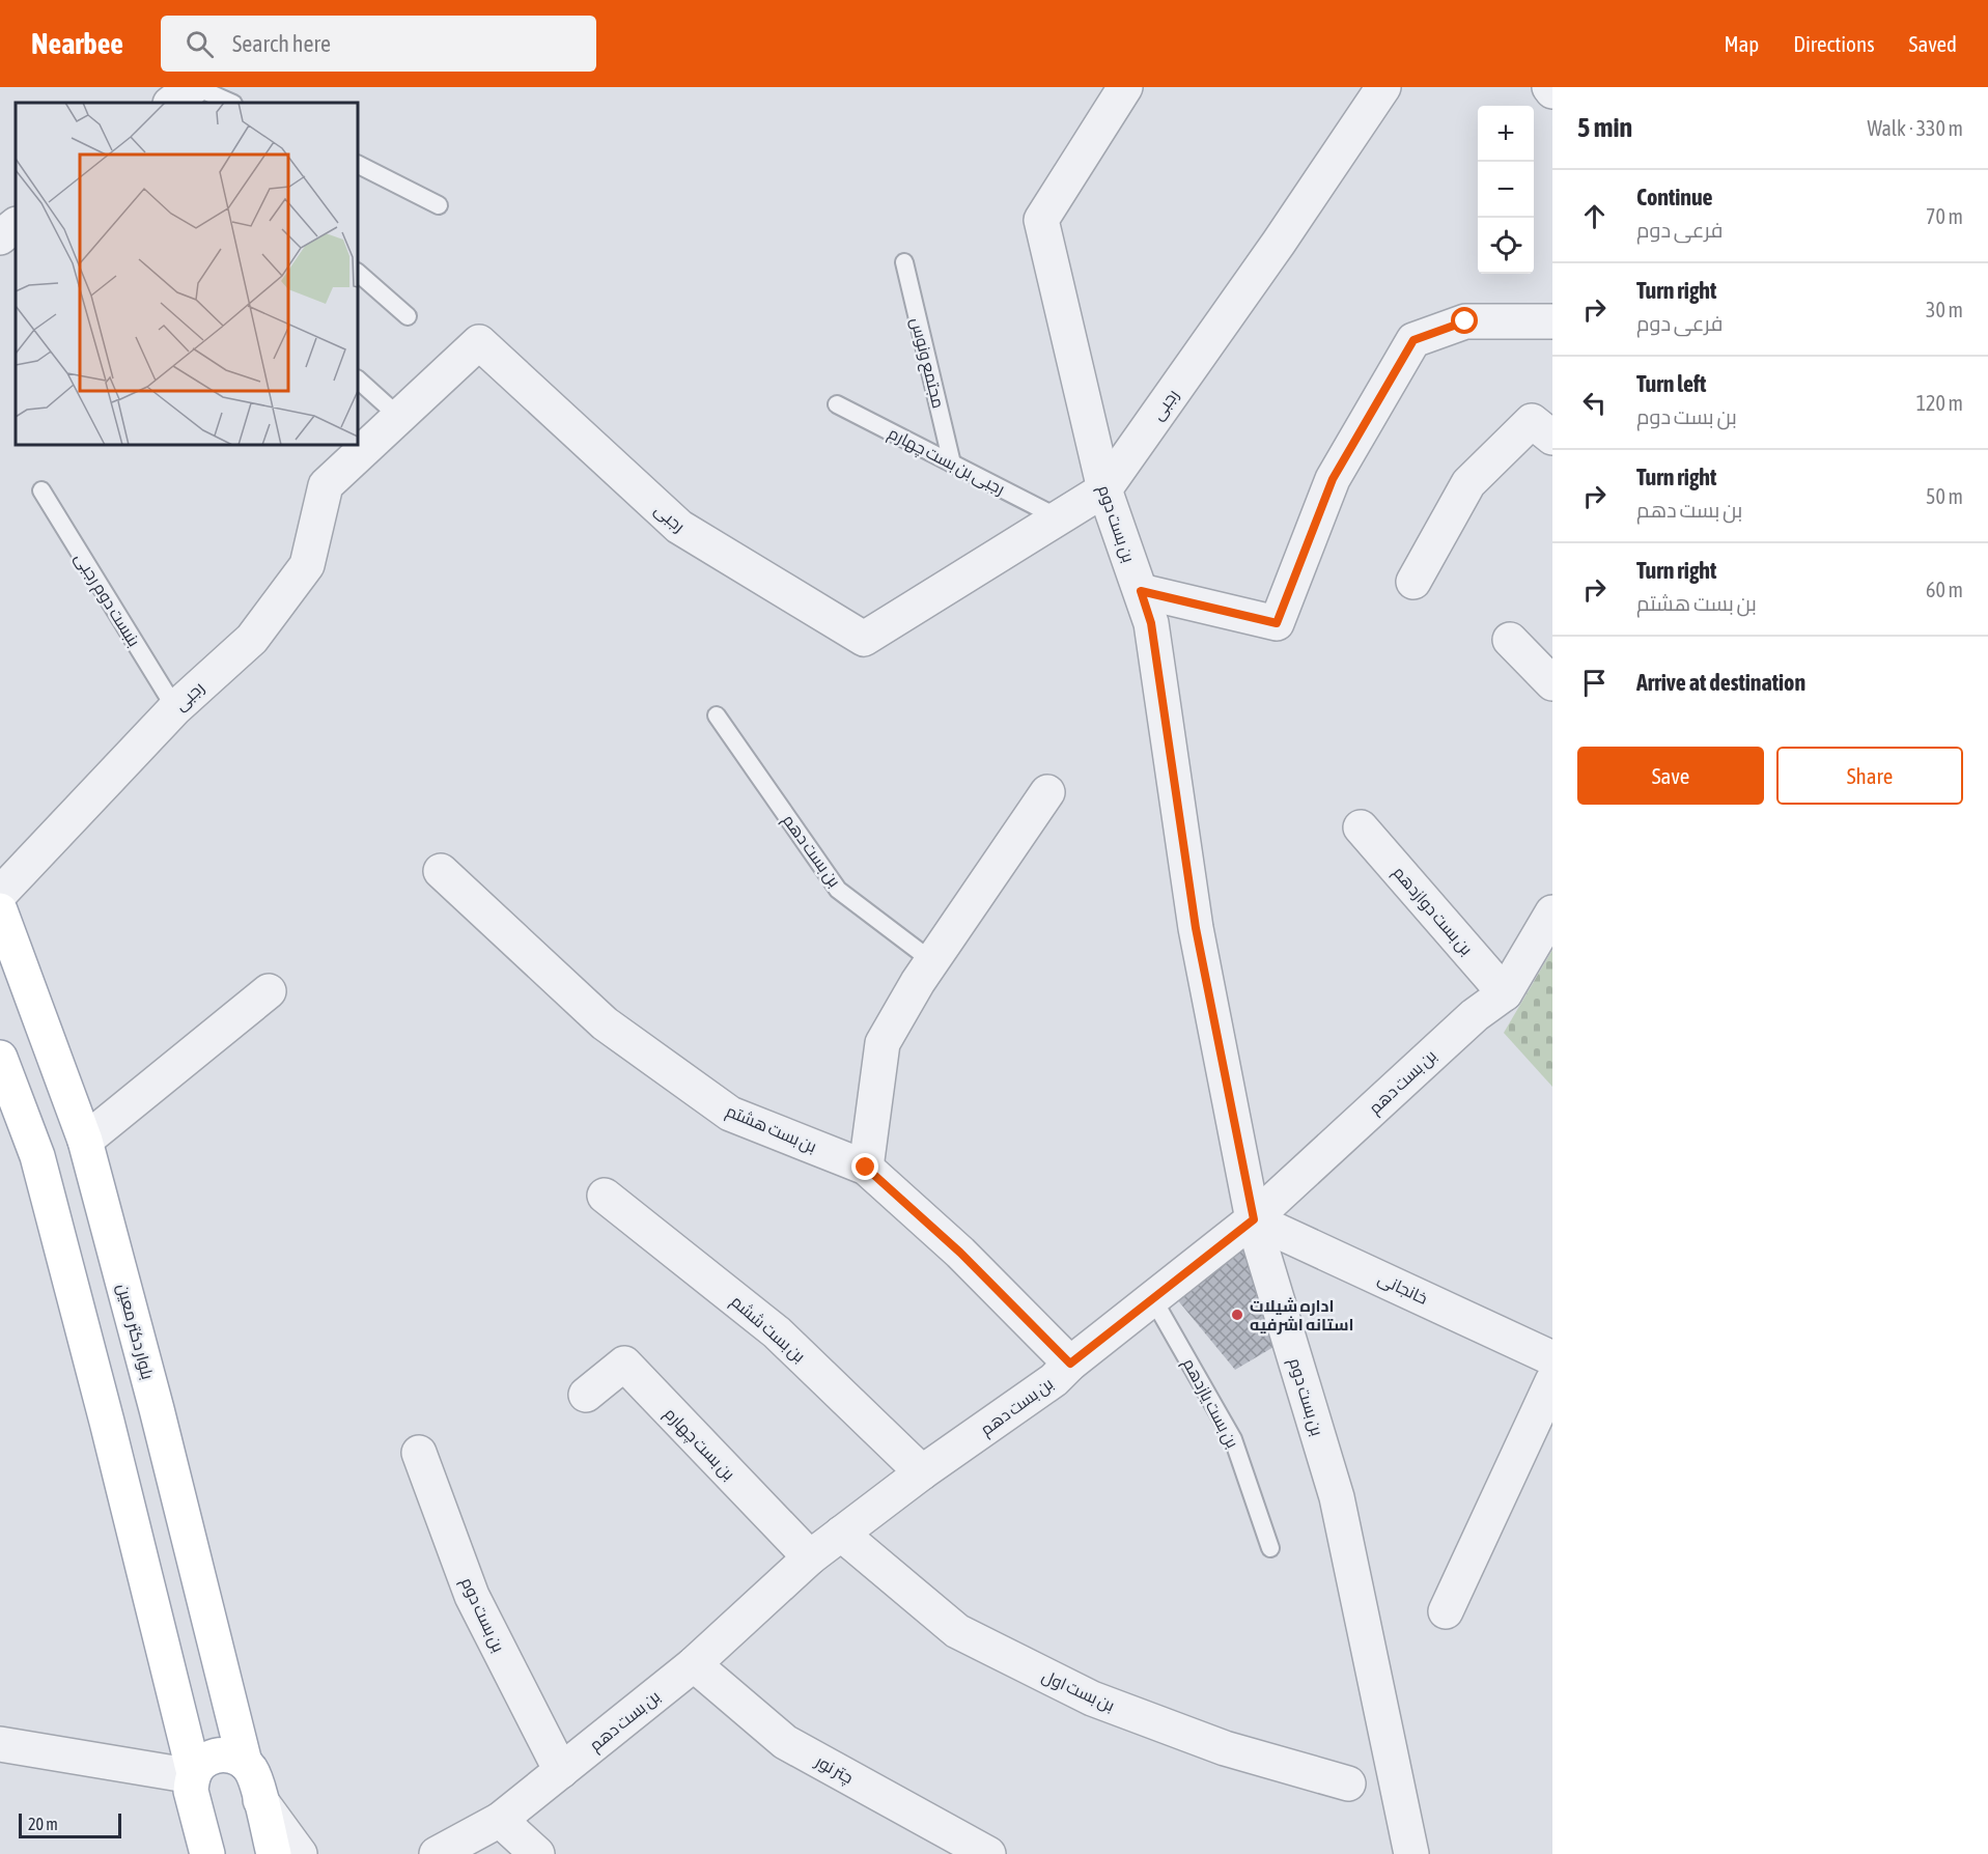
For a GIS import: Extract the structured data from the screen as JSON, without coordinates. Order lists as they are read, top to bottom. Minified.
{"streets":{"main road":["بلوار دکتر معین"],"street":["رجبی","بن بست دوم","بن بست دهم","بن بست دوازدهم","بن بست هشتم","خانجانی","بن بست ششم","بن بست چهارم","بن بست اول","چتر نور"],"lane":["مجتمع ونوس","رجبی بن بست چهارم","بنبست دوم رجبی","بن بست یازدهم"]},"crossings":[["مجتمع ونوس","رجبی بن بست چهارم"],["رجبی","رجبی بن بست چهارم"],["رجبی","بن بست دوم"],["رجبی","بنبست دوم رجبی"],["بن بست دوم","بن بست دهم"],["بن بست دوم","خانجانی"],["بن بست دهم","بن بست دوازدهم"],["بن بست دهم","بن بست هشتم"],["بن بست دهم","خانجانی"],["بن بست دهم","بن بست ششم"],["بن بست دهم","بن بست یازدهم"],["بن بست دهم","بن بست چهارم"],["بن بست دهم","بن بست اول"],["بن بست دهم","چتر نور"]],"places":["اداره شیلات استانه اشرفیه"],"scale_bar":"20 m","page":{"header":"Nearbee","search":"Search here","nav":["Map","Directions","Saved"],"heading":["5 min","Walk · 330 m"],"map_buttons":["+","−"],"list":[["Continue","فرعی دوم","70 m"],["Turn right","فرعی دوم","30 m"],["Turn left","بن بست دوم","120 m"],["Turn right","بن بست دهم","50 m"],["Turn right","بن بست هشتم","60 m"],"Arrive at destination"],"buttons":["Save","Share"],"scale":"20 m"}}
